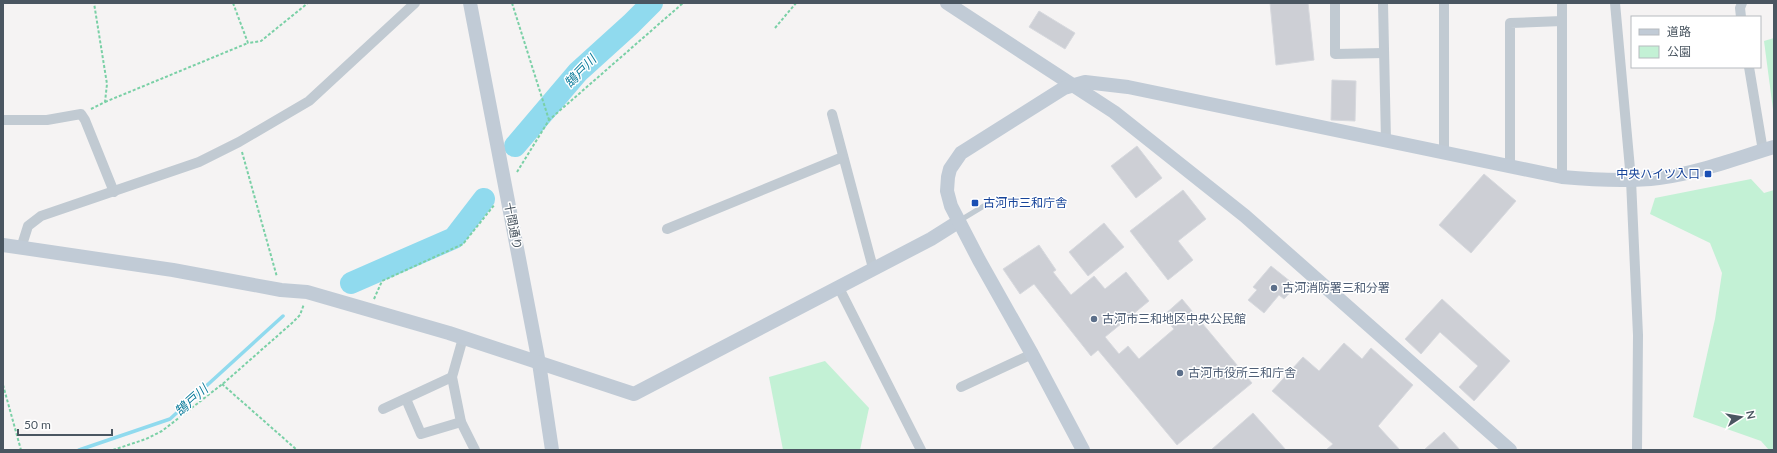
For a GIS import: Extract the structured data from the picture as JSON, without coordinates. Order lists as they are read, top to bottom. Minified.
{"streets":{"street":["十間通り"]},"water":["鵠戸川"],"places":{"transit":["中央ハイツ入口","古河市三和庁舎"],"other":["古河消防署三和分署","古河市三和地区中央公民館","古河市役所三和庁舎"]},"legend":["道路","公園"],"scale_bar":"50 m","north":"right"}
